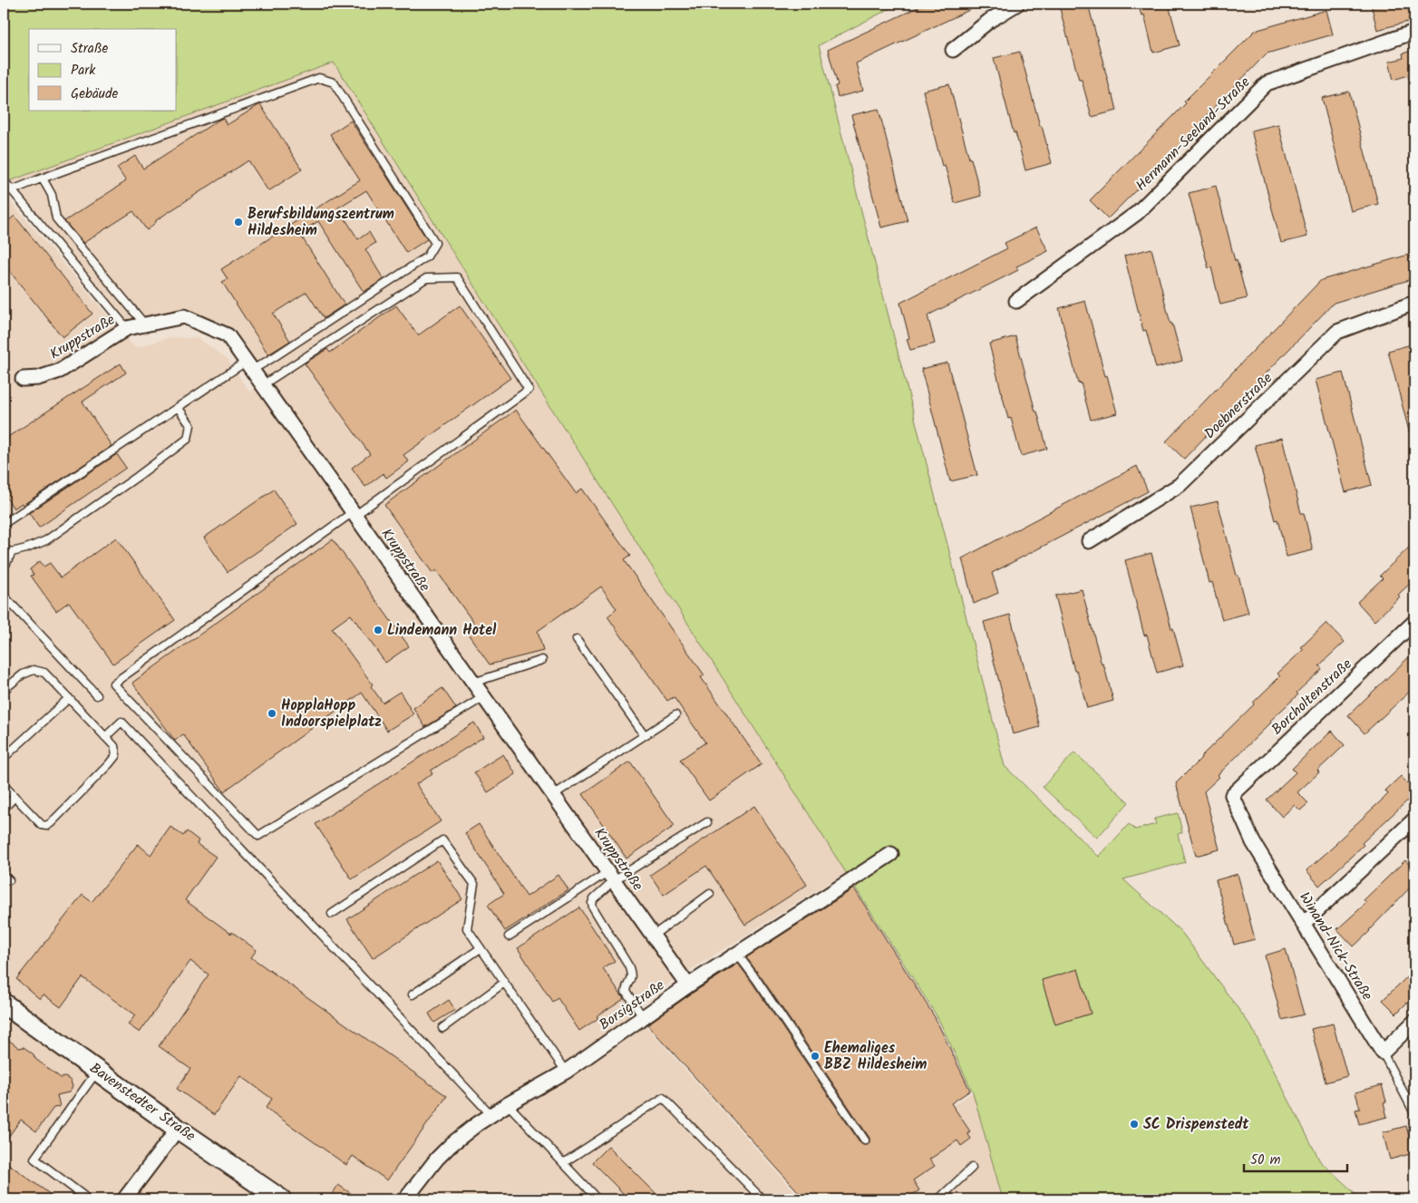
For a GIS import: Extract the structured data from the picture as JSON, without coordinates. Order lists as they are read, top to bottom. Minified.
{"streets":{"street":["Hermann-Seeland-Straße","Kruppstraße","Doebnerstraße","Borcholtenstraße","Winand-Nick-Straße","Borsigstraße","Bavenstedter Straße"]},"crossings":[["Kruppstraße","Borsigstraße"],["Borcholtenstraße","Winand-Nick-Straße"]],"places":["Berufsbildungszentrum Hildesheim","Lindemann Hotel","HopplaHopp Indoorspielplatz","Ehemaliges BBZ Hildesheim","SC Drispenstedt"],"legend":["Straße","Park","Gebäude"],"scale_bar":"50 m"}
